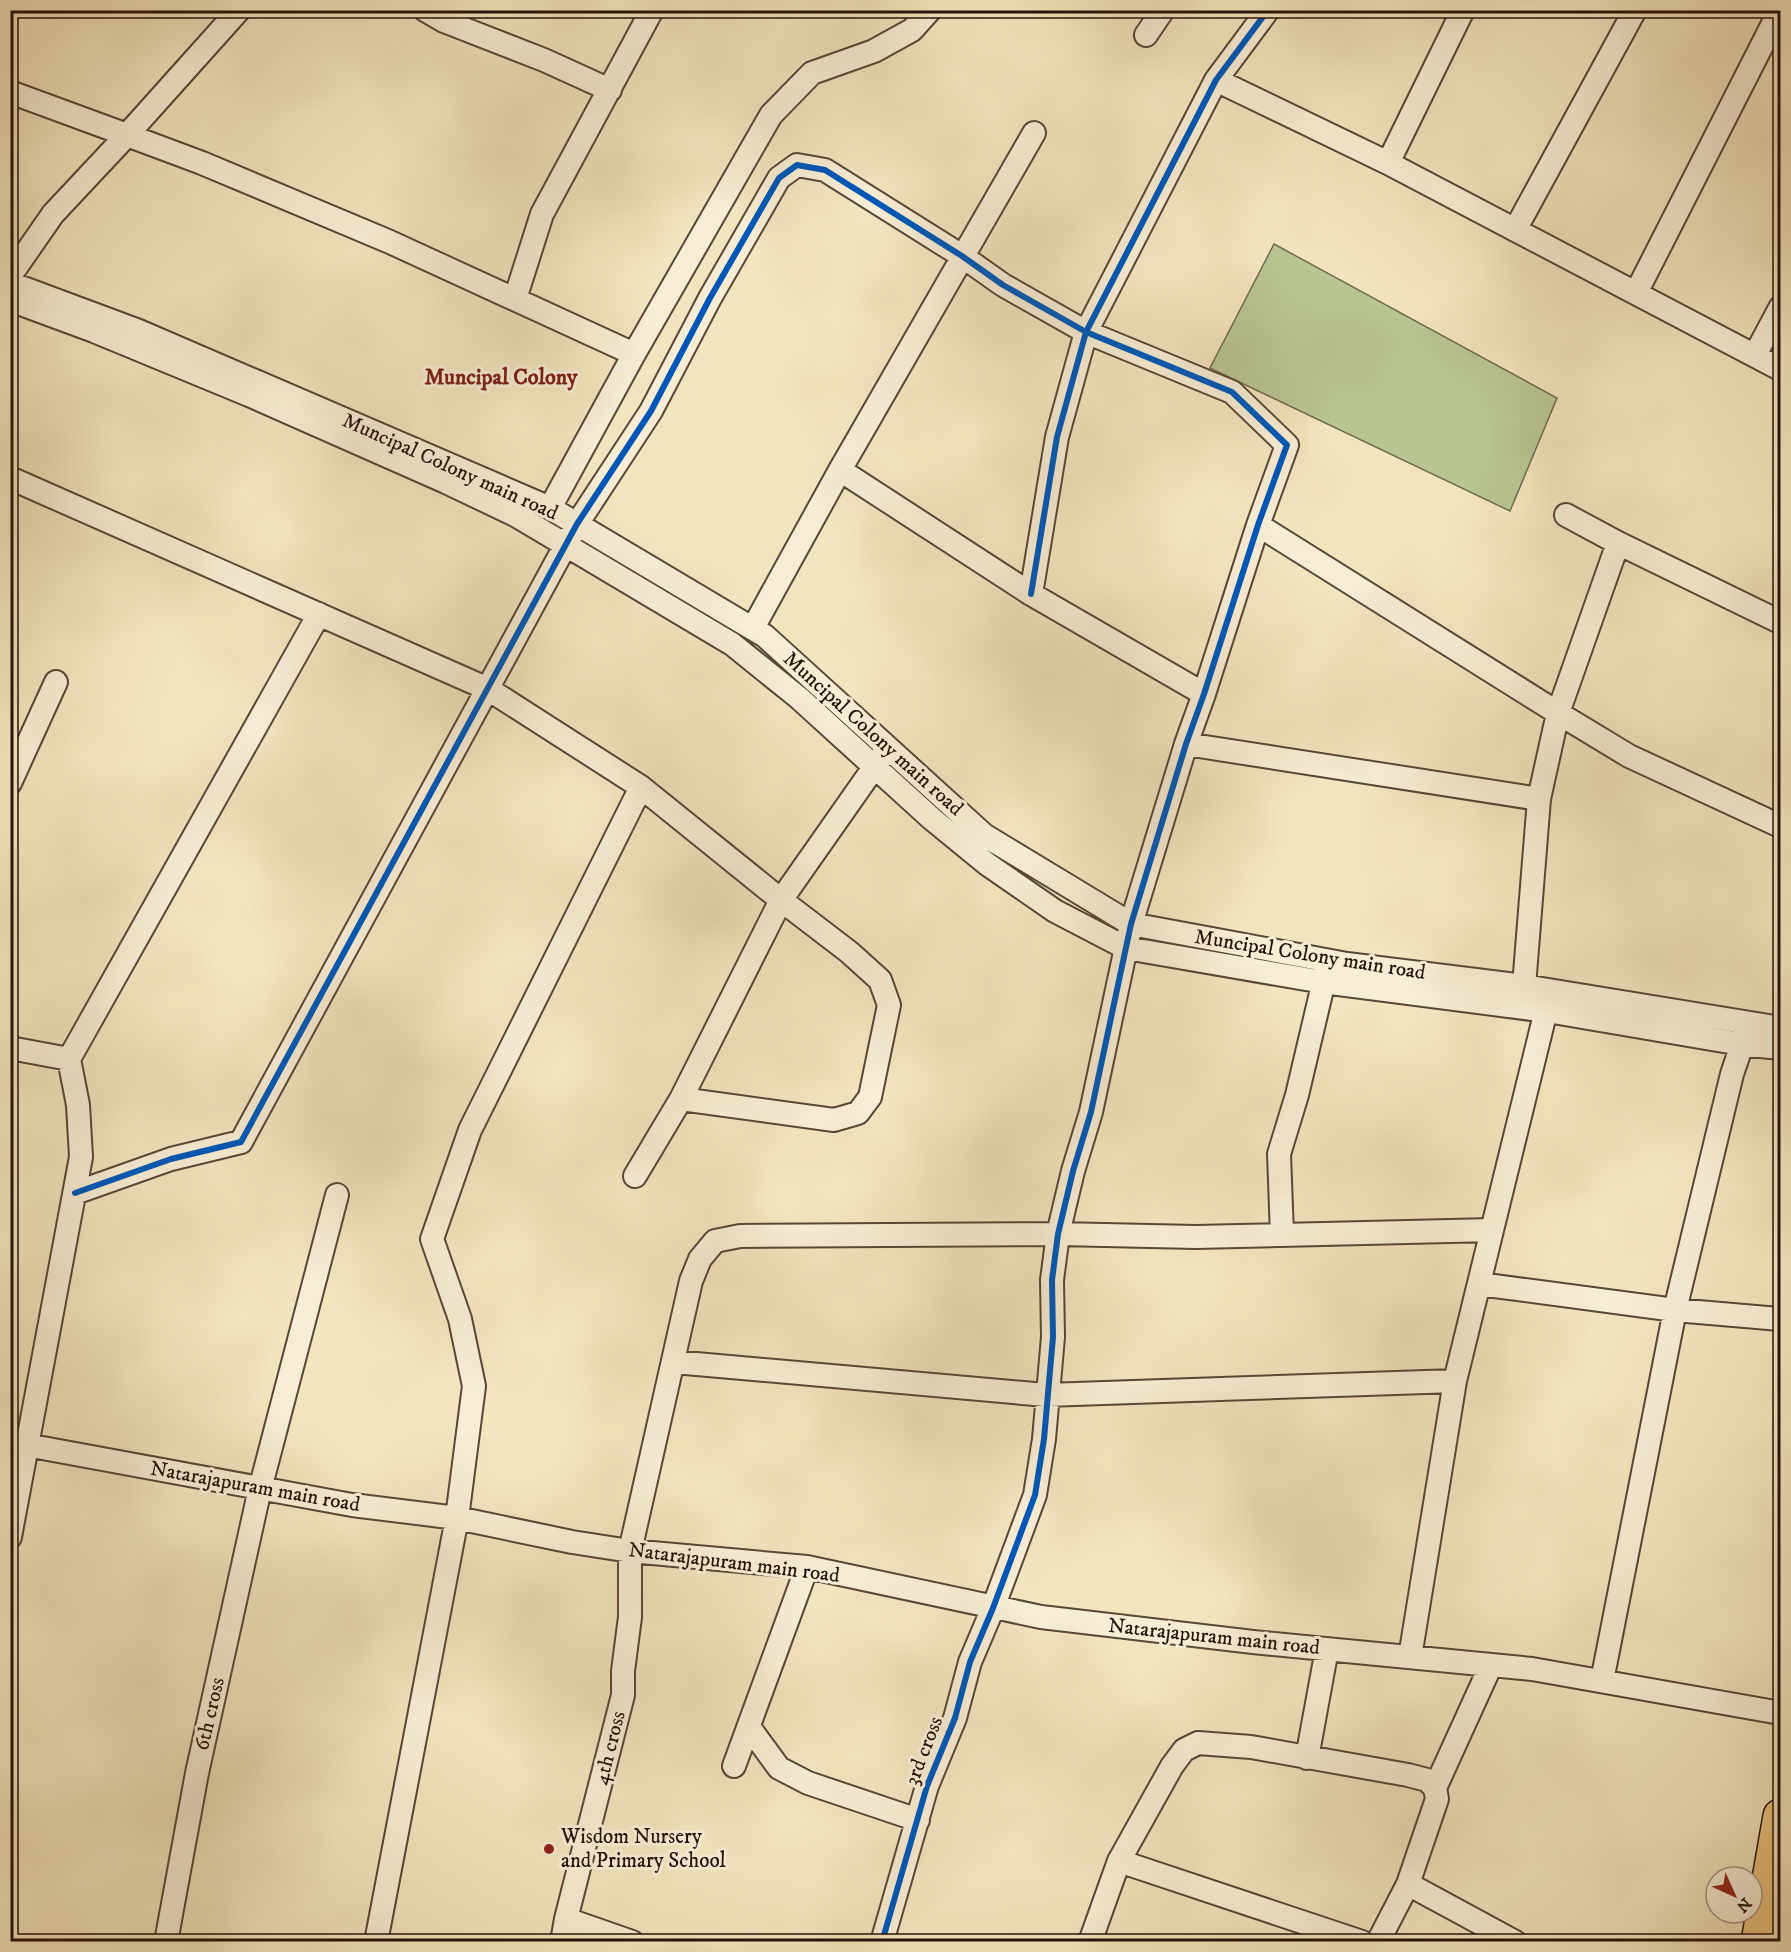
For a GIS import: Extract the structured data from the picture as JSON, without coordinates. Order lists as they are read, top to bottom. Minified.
{"streets":{"street":["Muncipal Colony main road","Natarajapuram main road","6th cross","4th cross","3rd cross"]},"crossings":[["Muncipal Colony main road","3rd cross"],["Natarajapuram main road","6th cross"],["Natarajapuram main road","4th cross"],["Natarajapuram main road","3rd cross"],["4th cross","3rd cross"]],"districts":["Muncipal Colony"],"places":["Wisdom Nursery and Primary School"],"north":"bottom right"}
